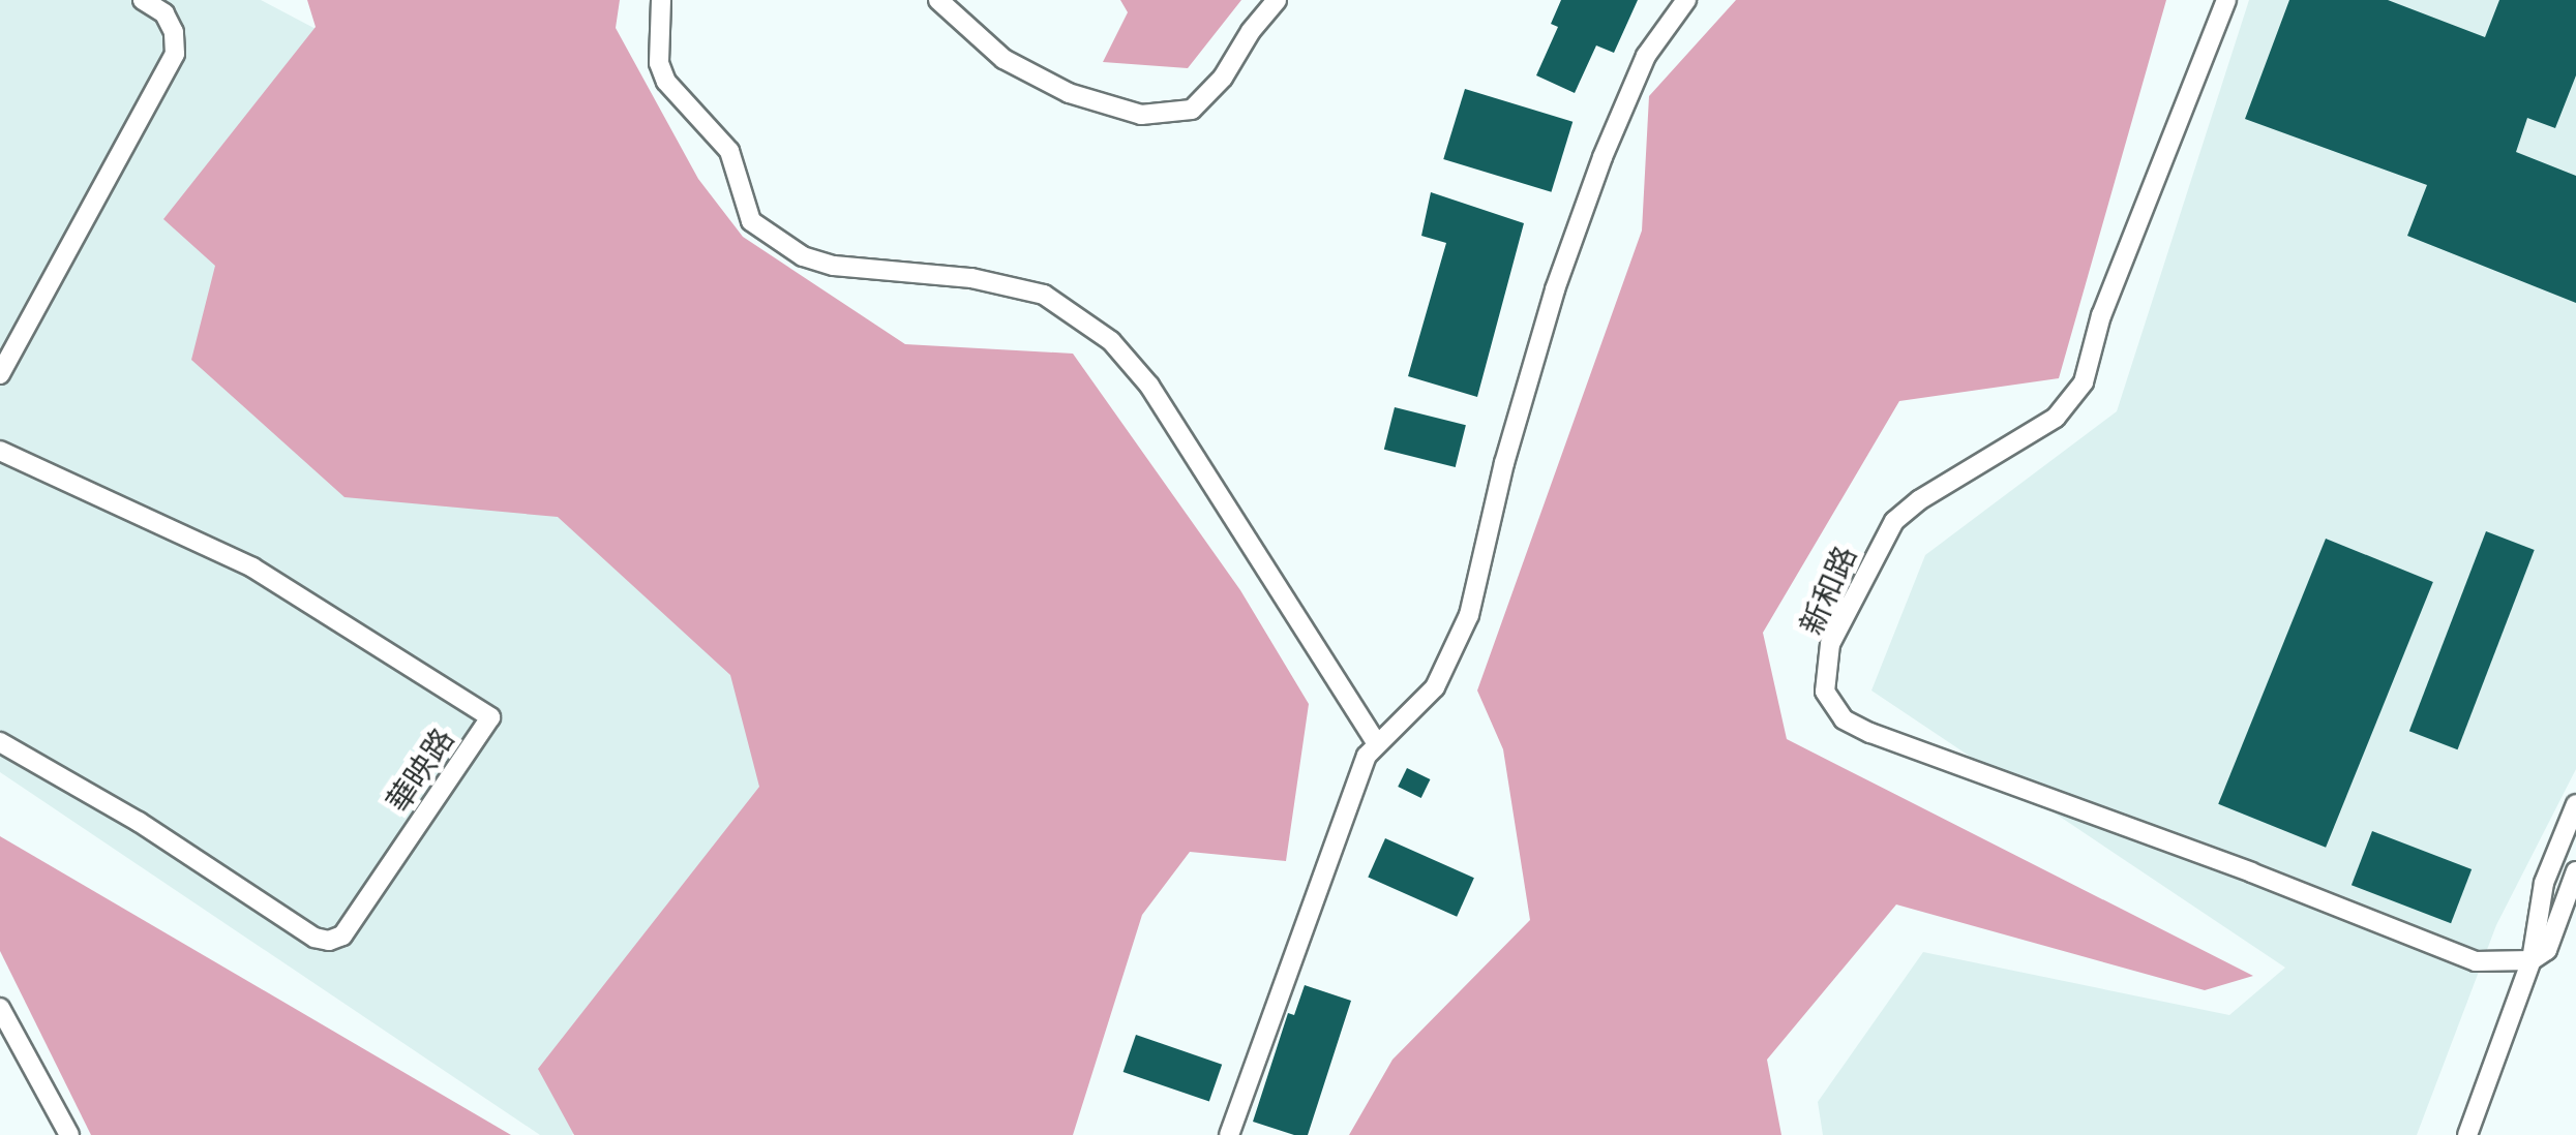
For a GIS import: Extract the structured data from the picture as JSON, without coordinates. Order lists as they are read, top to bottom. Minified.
{"streets":{"street":["新和路","華映路"]}}
